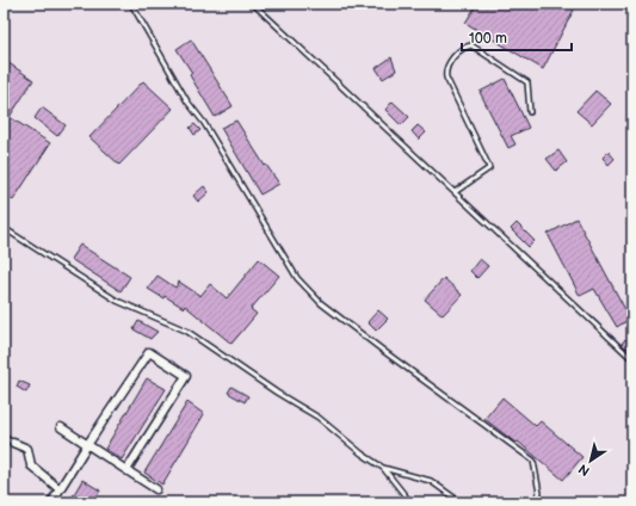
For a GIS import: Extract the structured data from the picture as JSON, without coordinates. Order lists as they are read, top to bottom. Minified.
{"scale_bar":"100 m","north":"bottom left"}
